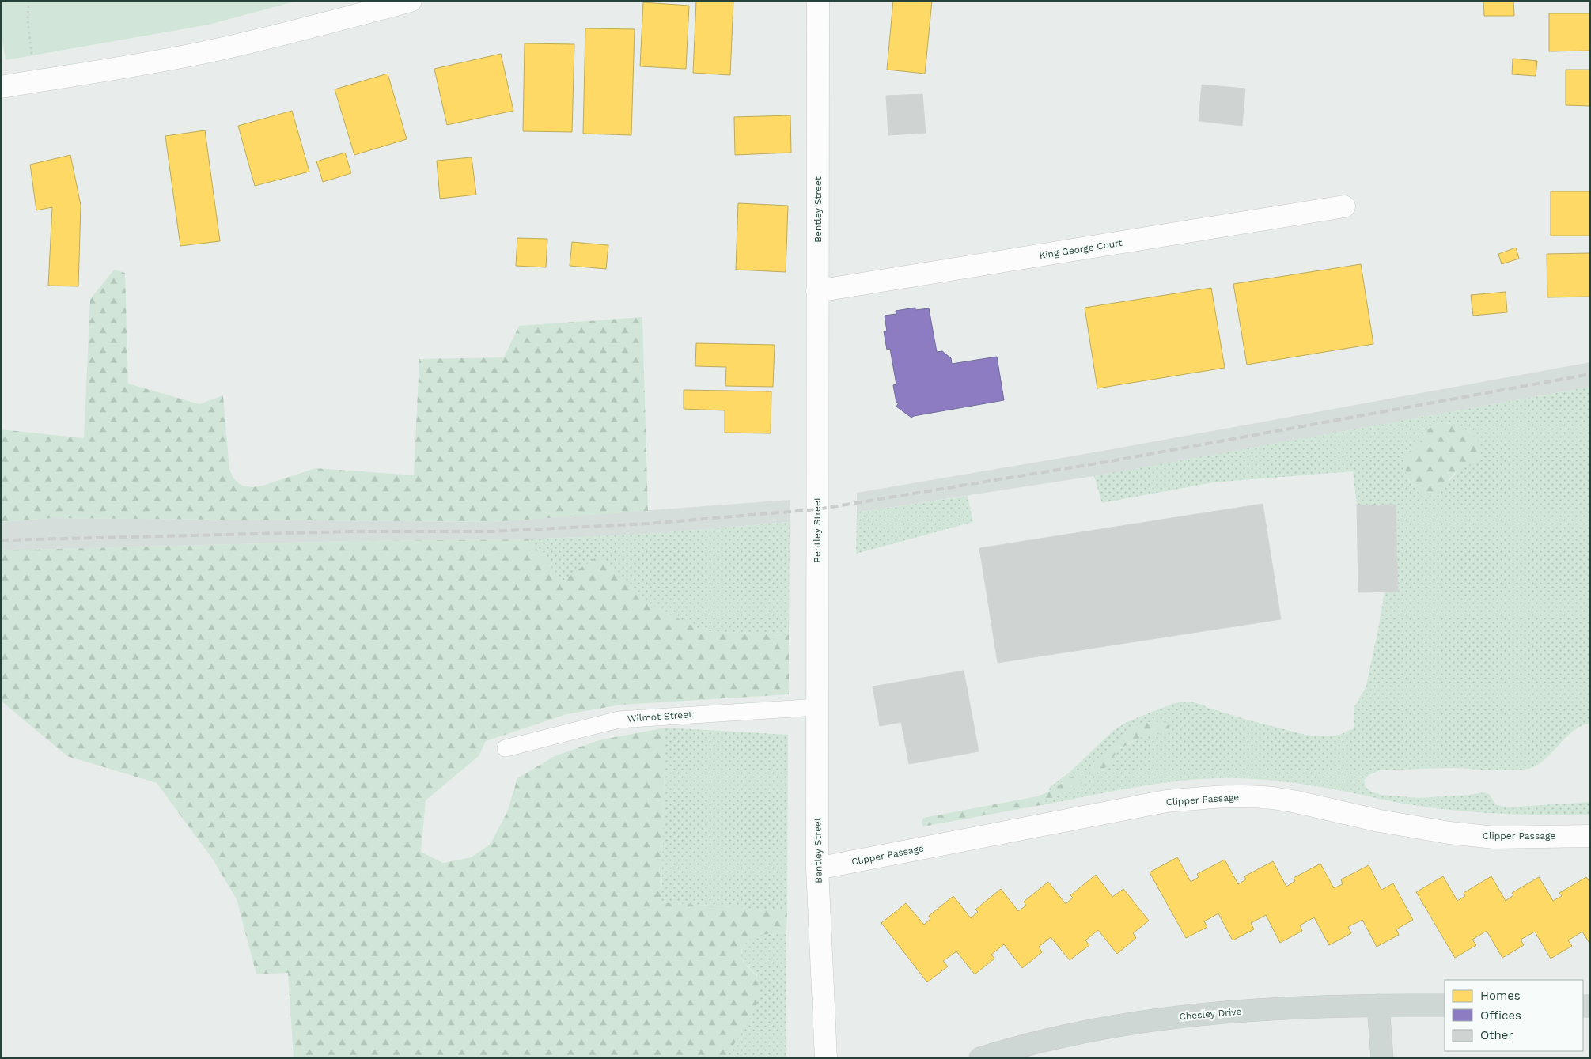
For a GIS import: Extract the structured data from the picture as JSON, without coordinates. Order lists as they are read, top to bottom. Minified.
{"streets":{"main road":["Chesley Drive"],"street":["Bentley Street","King George Court","Clipper Passage"],"lane":["Wilmot Street"]},"crossings":[["Bentley Street","King George Court"],["Bentley Street","Wilmot Street"],["Bentley Street","Clipper Passage"]],"legend":["Homes","Offices","Other"]}
